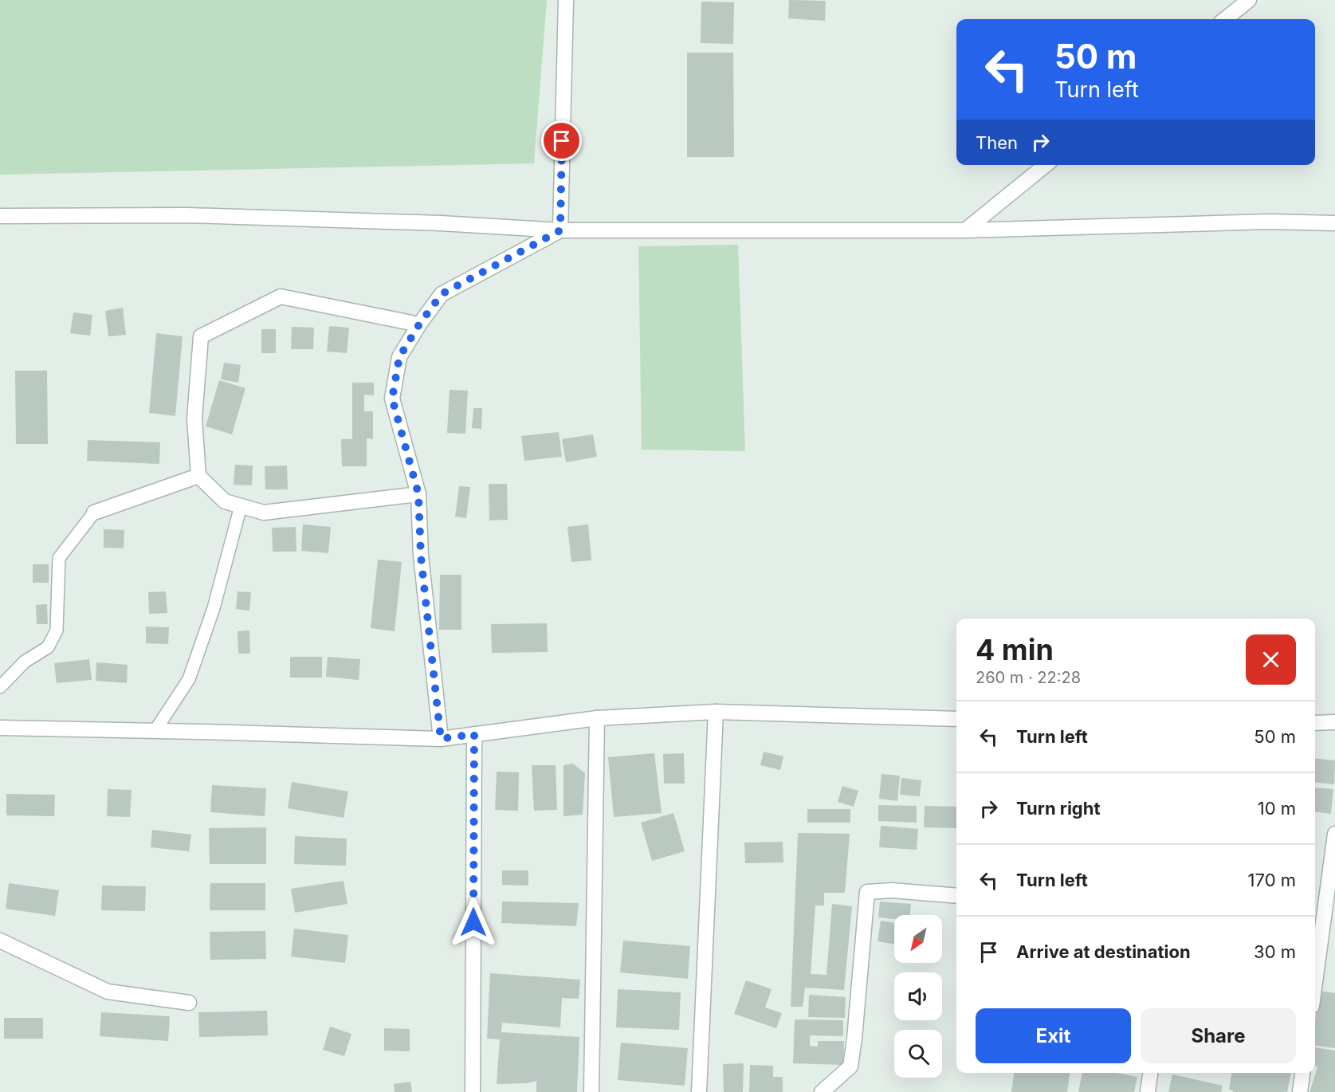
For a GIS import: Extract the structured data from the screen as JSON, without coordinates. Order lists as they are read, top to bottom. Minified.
{"north":"bottom left","page":{"turn":["50 m","Turn left"],"then":"Then","heading":["4 min","260 m · 22:28"],"list":[{"name":"Turn left","value":"50 m"},{"name":"Turn right","value":"10 m"},{"name":"Turn left","value":"170 m"},{"name":"Arrive at destination","value":"30 m"}],"buttons":["Exit","Share"]}}
